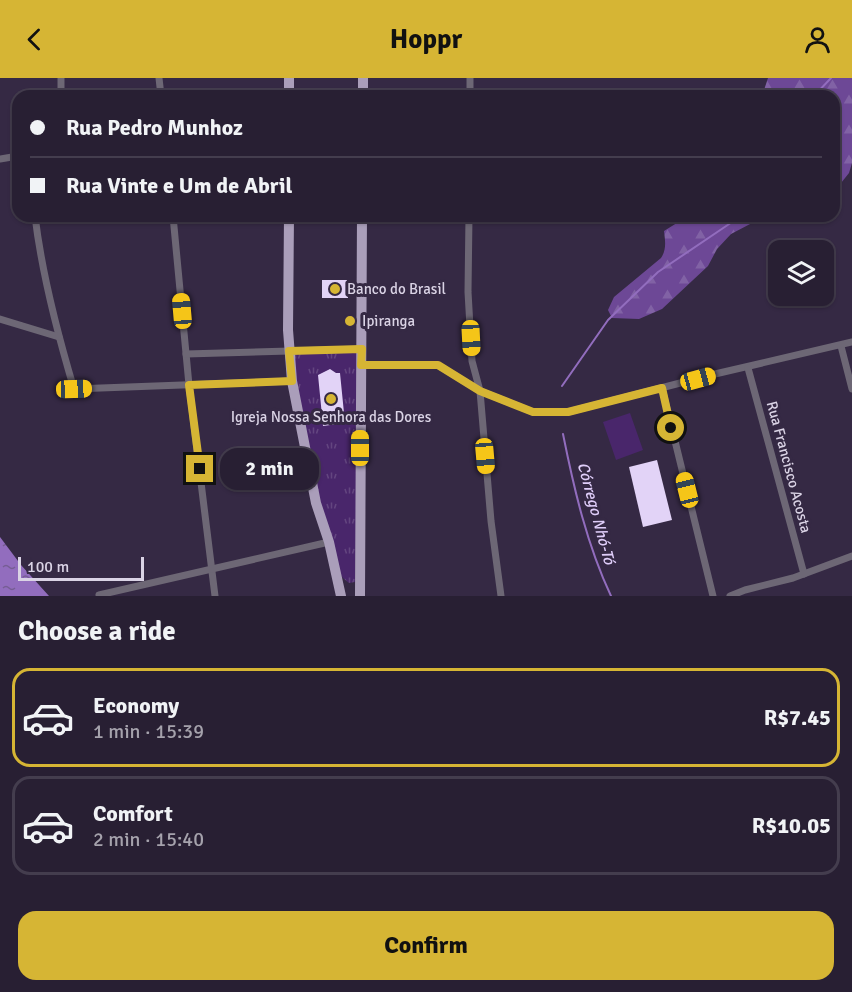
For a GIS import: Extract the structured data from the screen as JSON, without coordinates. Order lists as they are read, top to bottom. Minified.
{"streets":{"street":["Rua Francisco Acosta"]},"water":["Córrego Nhó-Tó"],"places":["Banco do Brasil","Ipiranga","Igreja Nossa Senhora das Dores"],"scale_bar":"100 m","page":{"header":"Hoppr","banner":["Rua Pedro Munhoz","Rua Vinte e Um de Abril"],"bubble":"2 min","scale":"100 m","heading":"Choose a ride","list":[{"name":"Economy","note":"1 min · 15:39","value":"R$7.45"},{"name":"Comfort","note":"2 min · 15:40","value":"R$10.05"}],"buttons":"Confirm"}}
